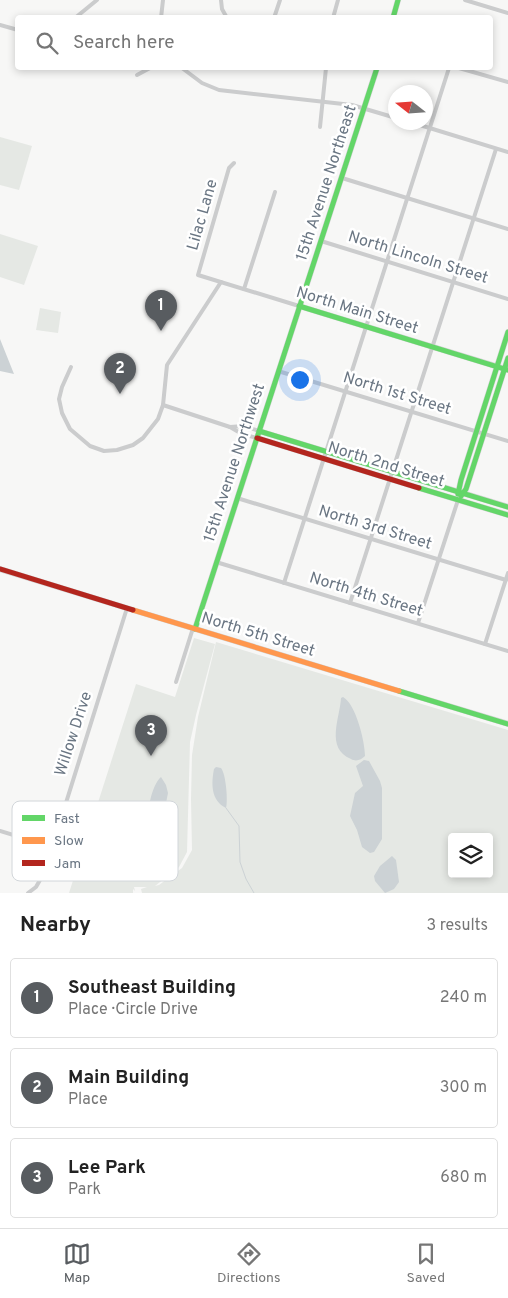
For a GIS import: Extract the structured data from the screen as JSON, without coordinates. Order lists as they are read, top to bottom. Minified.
{"streets":{"street":["15th Avenue Northeast","Lilac Lane","North Lincoln Street","North Main Street","North 1st Street","15th Avenue Northwest","North 2nd Street","North 3rd Street","North 4th Street","North 5th Street","Willow Drive"]},"crossings":[["15th Avenue Northeast","North Lincoln Street"],["15th Avenue Northeast","North Main Street"],["15th Avenue Northeast","15th Avenue Northwest"],["Lilac Lane","North Main Street"],["North Main Street","15th Avenue Northwest"],["North 1st Street","15th Avenue Northwest"],["15th Avenue Northwest","North 2nd Street"],["15th Avenue Northwest","North 3rd Street"],["15th Avenue Northwest","North 4th Street"],["15th Avenue Northwest","North 5th Street"],["North 5th Street","Willow Drive"]],"legend":["Fast","Slow","Jam"],"north":"left","page":{"search":"Search here","pins":["1","2","3"],"heading":["Nearby","3 results"],"list":[{"mark":"1","name":"Southeast Building","note":"Place · Circle Drive","value":"240 m"},{"mark":"2","name":"Main Building","note":"Place","value":"300 m"},{"mark":"3","name":"Lee Park","note":"Park","value":"680 m"}],"nav":["Map","Directions","Saved"]}}
